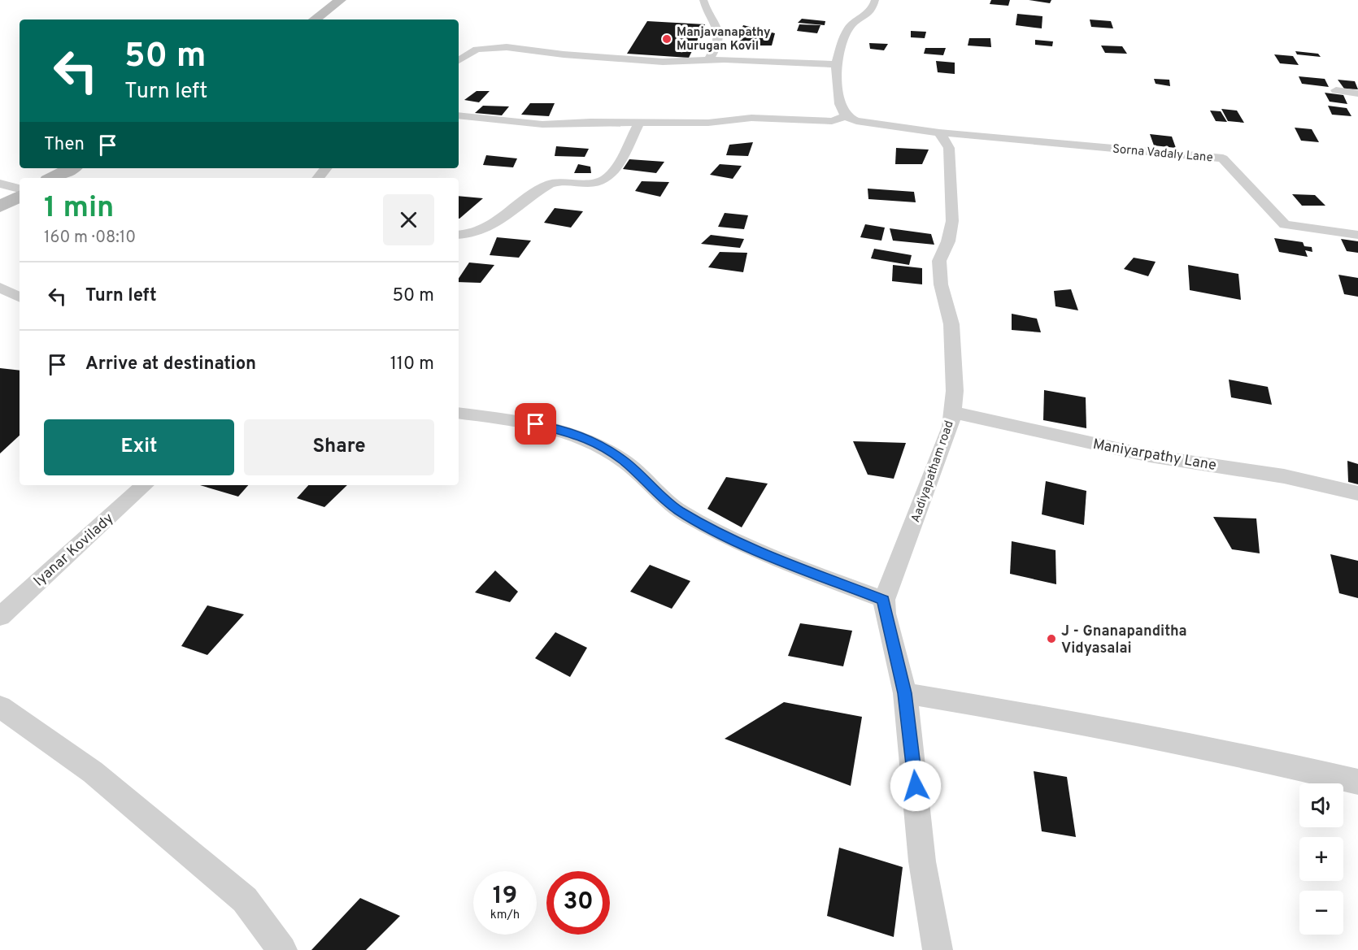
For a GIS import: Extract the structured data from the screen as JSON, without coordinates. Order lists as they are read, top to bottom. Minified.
{"streets":{"street":["Sorna Vadaly Lane","Maniyarpathy Lane","Aadiyapatham road","Iyanar Kovilady"]},"crossings":[["Sorna Vadaly Lane","Aadiyapatham road"],["Maniyarpathy Lane","Aadiyapatham road"]],"places":["Manjavanapathy Murugan Kovil","J - Gnanapanditha Vidyasalai"],"page":{"turn":["50 m","Turn left"],"then":"Then","heading":["1 min","160 m · 08:10"],"list":[{"name":"Turn left","value":"50 m"},{"name":"Arrive at destination","value":"110 m"}],"buttons":["Exit","Share"],"map_buttons":["+","−"],"speed":"19 km/h","limit":"30"}}
